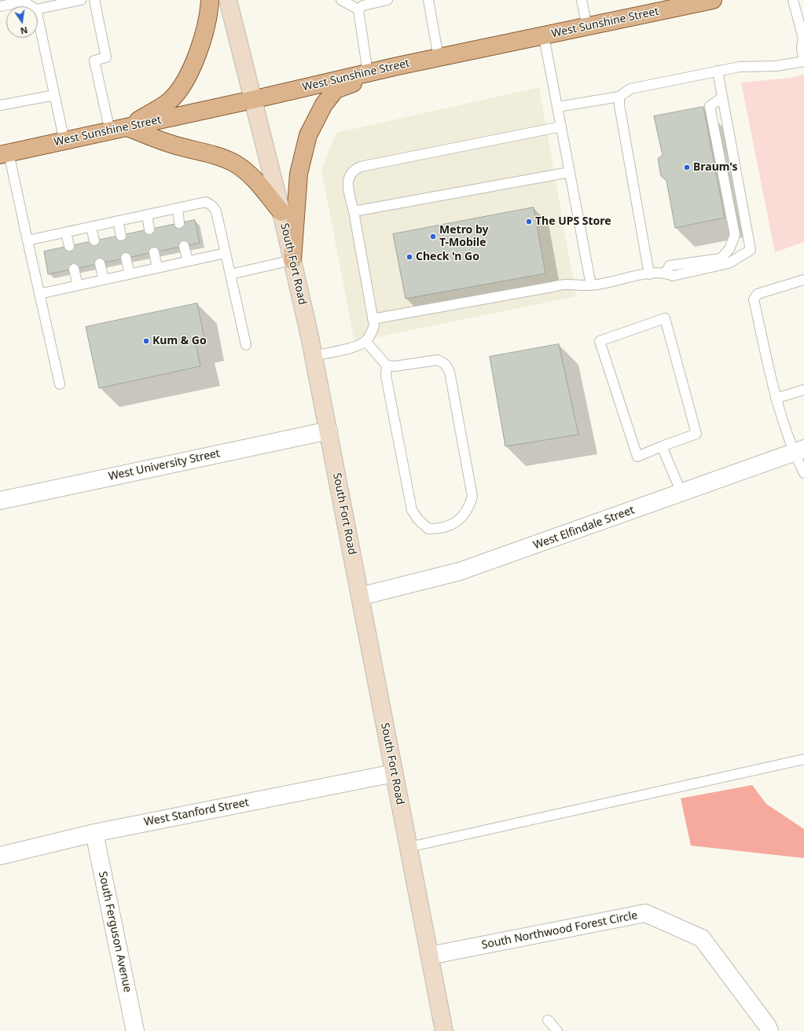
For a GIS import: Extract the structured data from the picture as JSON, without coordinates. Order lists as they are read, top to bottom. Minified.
{"streets":{"main road":["West Sunshine Street"],"street":["South Fort Road","West University Street","West Elfindale Street","West Stanford Street","South Northwood Forest Circle","South Ferguson Avenue"]},"crossings":[["West Sunshine Street","South Fort Road"],["South Fort Road","West University Street"],["South Fort Road","West Elfindale Street"],["South Fort Road","West Stanford Street"],["South Fort Road","South Northwood Forest Circle"],["West Stanford Street","South Ferguson Avenue"]],"places":["Braum's","The UPS Store","Metro by T-Mobile","Check 'n Go","Kum & Go"],"north":"bottom"}
